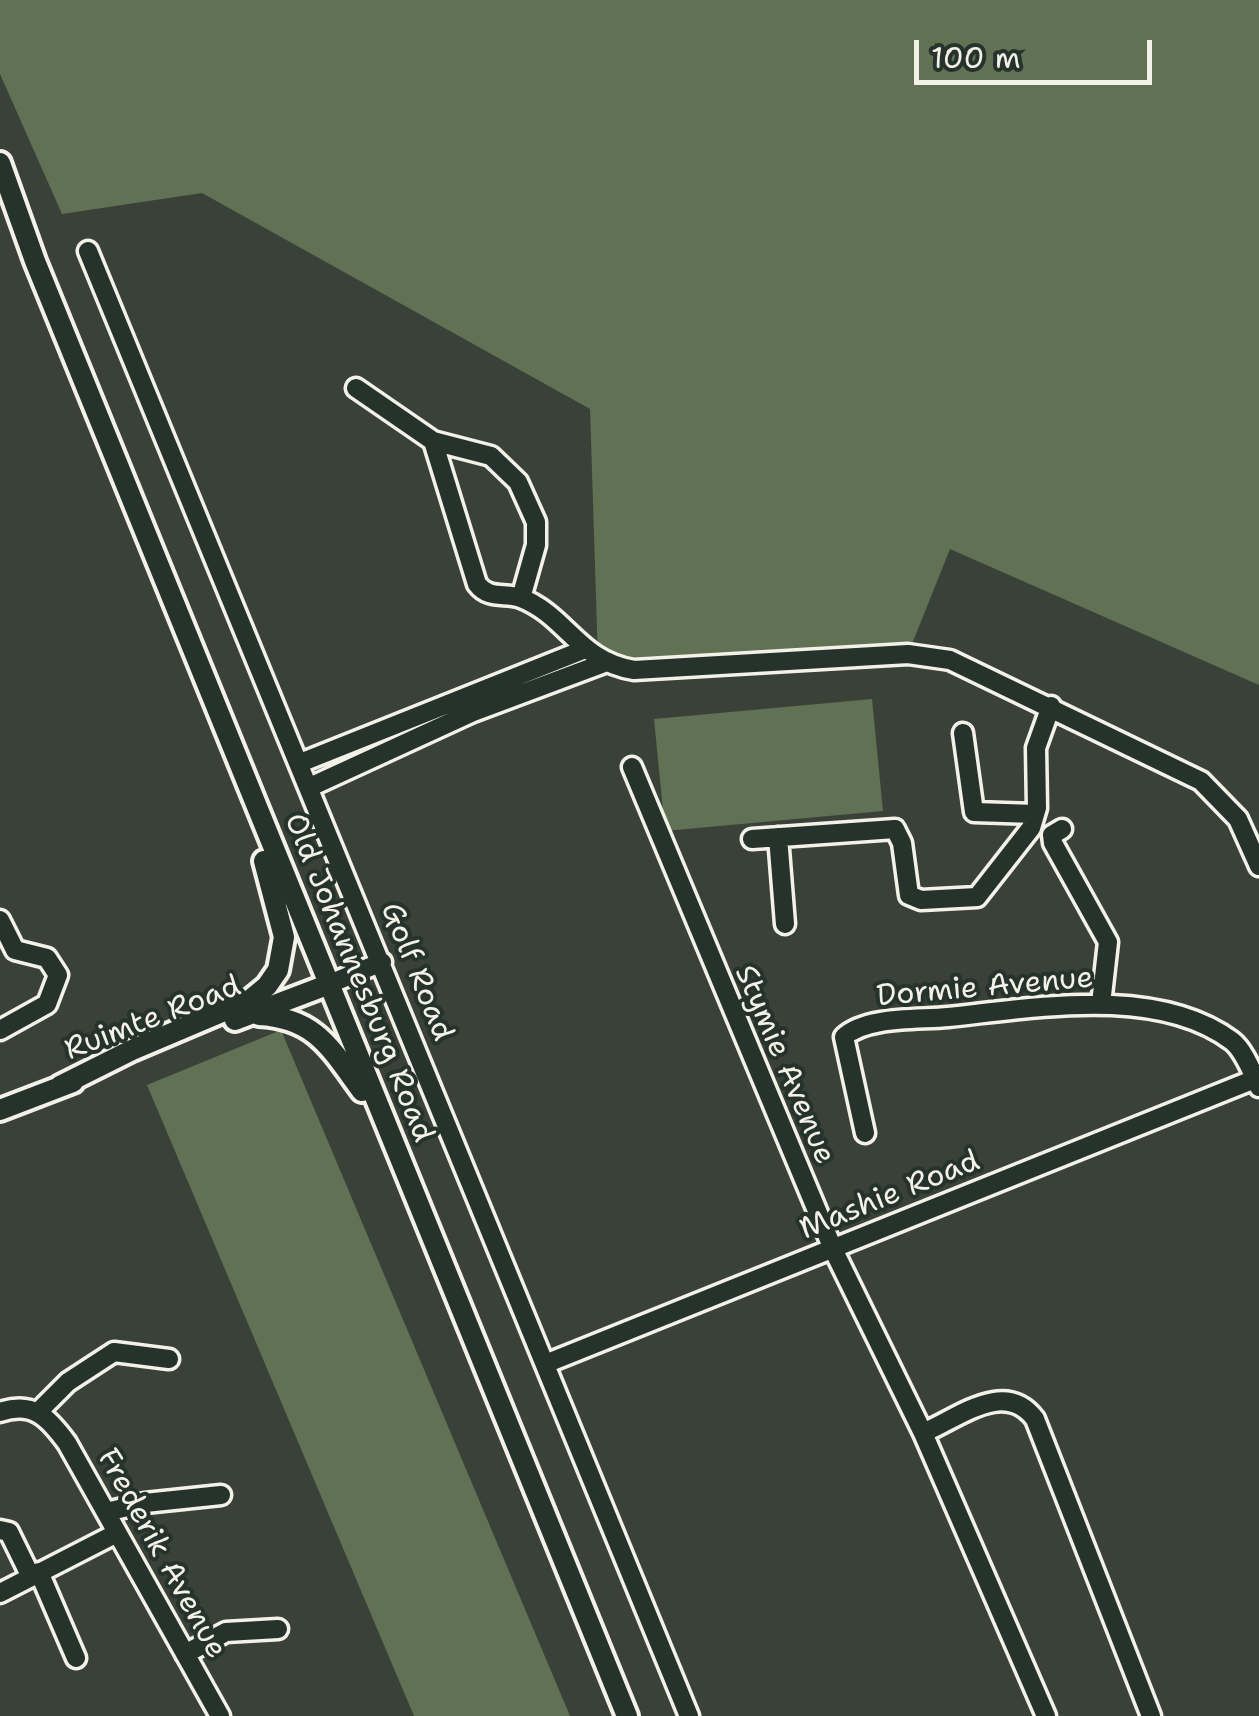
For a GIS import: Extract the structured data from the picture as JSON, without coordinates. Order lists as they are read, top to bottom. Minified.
{"streets":{"main road":["Old Johannesburg Road","Ruimte Road"],"street":["Golf Road","Dormie Avenue","Stymie Avenue","Mashie Road","Frederik Avenue"]},"crossings":[["Golf Road","Mashie Road"],["Old Johannesburg Road","Ruimte Road"],["Dormie Avenue","Mashie Road"],["Stymie Avenue","Mashie Road"]],"scale_bar":"100 m"}
